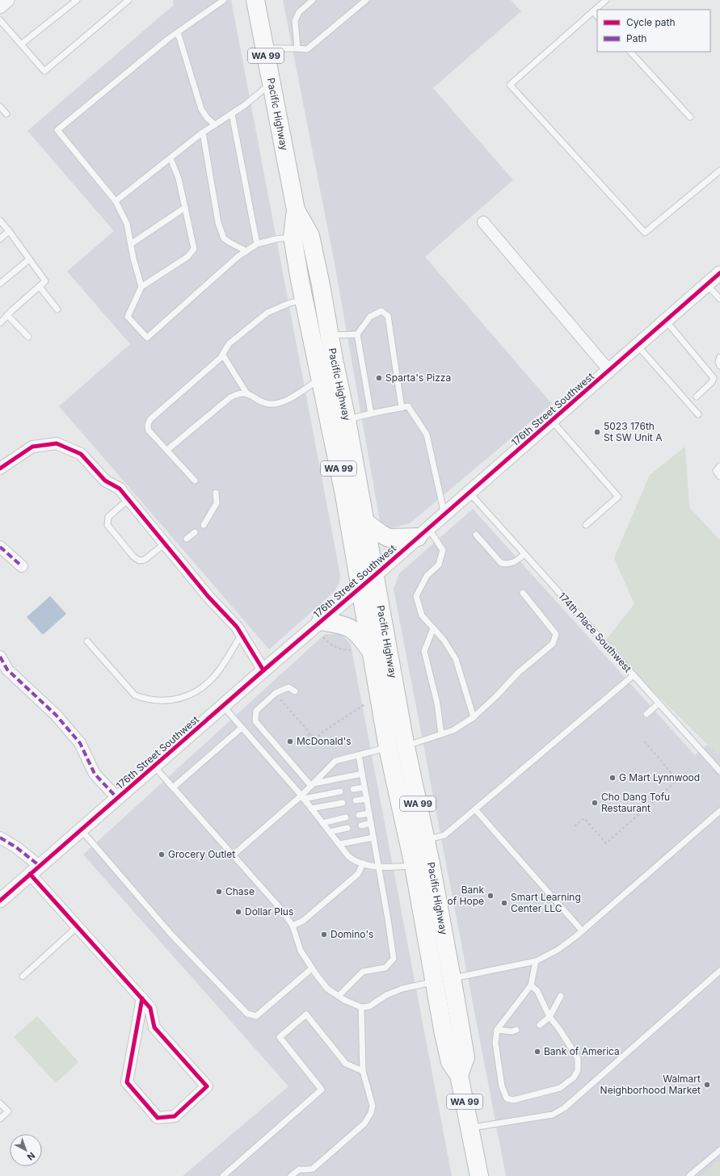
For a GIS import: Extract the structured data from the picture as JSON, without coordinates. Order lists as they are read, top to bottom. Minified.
{"streets":{"highway":["WA 99","Pacific Highway"],"street":["176th Street Southwest"],"lane":["174th Place Southwest"]},"crossings":[["Pacific Highway","176th Street Southwest"],["176th Street Southwest","174th Place Southwest"]],"places":["Sparta's Pizza","5023 176th St SW Unit A","McDonald's","G Mart Lynnwood","Cho Dang Tofu Restaurant","Grocery Outlet","Chase","Bank of Hope","Smart Learning Center LLC","Dollar Plus","Domino's","Bank of America","Walmart Neighborhood Market"],"legend":["Cycle path","Path"],"north":"bottom right"}
